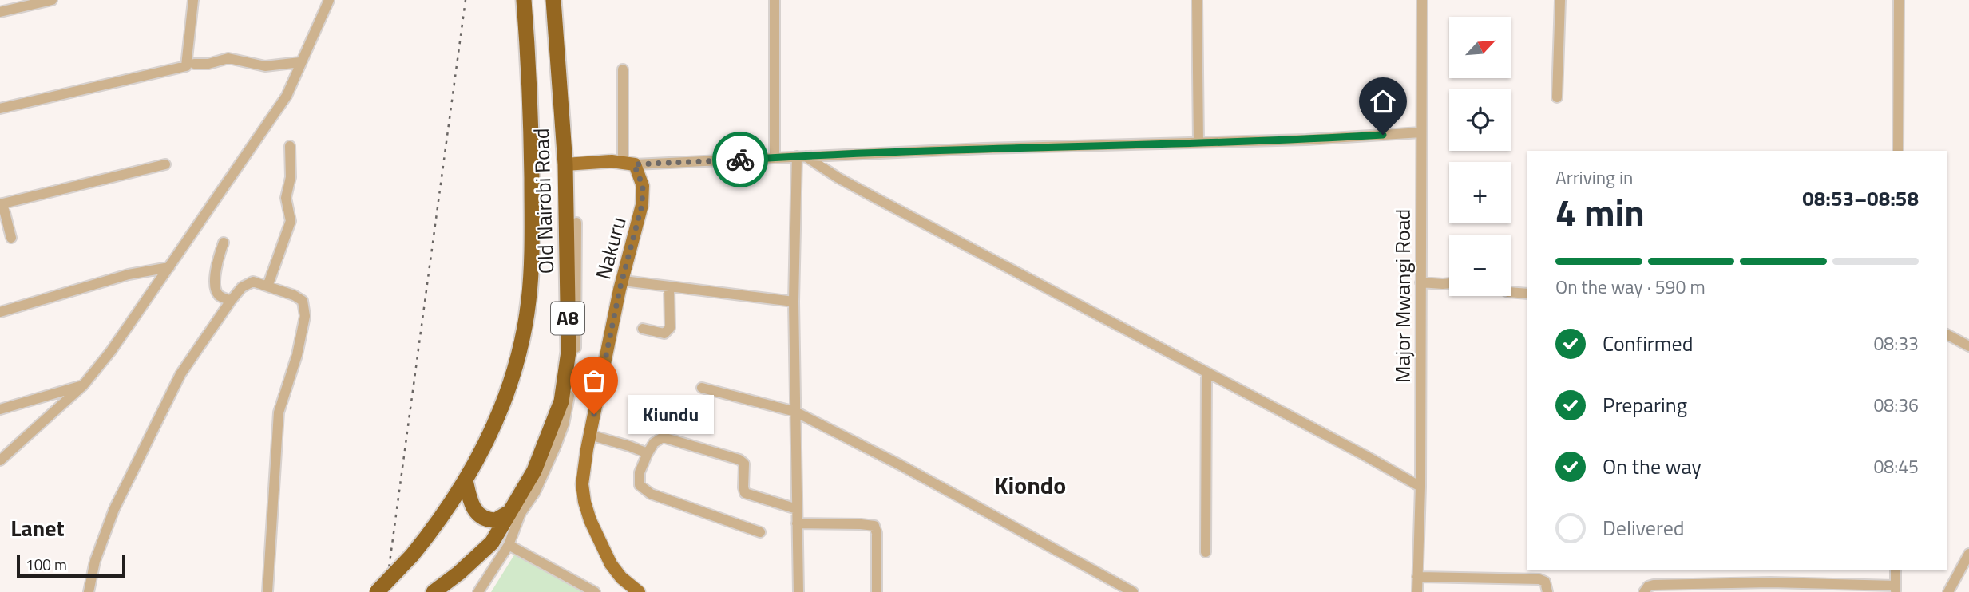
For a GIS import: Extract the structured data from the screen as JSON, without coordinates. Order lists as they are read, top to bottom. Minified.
{"streets":{"highway":["Old Nairobi Road","A8"],"main road":["Nakuru"],"street":["Major Mwangi Road"]},"districts":["Kiondo","Lanet"],"places":["Kiundu"],"scale_bar":"100 m","north":"top right","page":{"map_buttons":["+","−"],"heading":["4 min","Arriving in","08:53–08:58"],"bar":"On the way · 590 m","list":[["Confirmed","08:33"],["Preparing","08:36"],["On the way","08:45"],"Delivered"],"bubble":"Kiundu","scale":"100 m"}}
